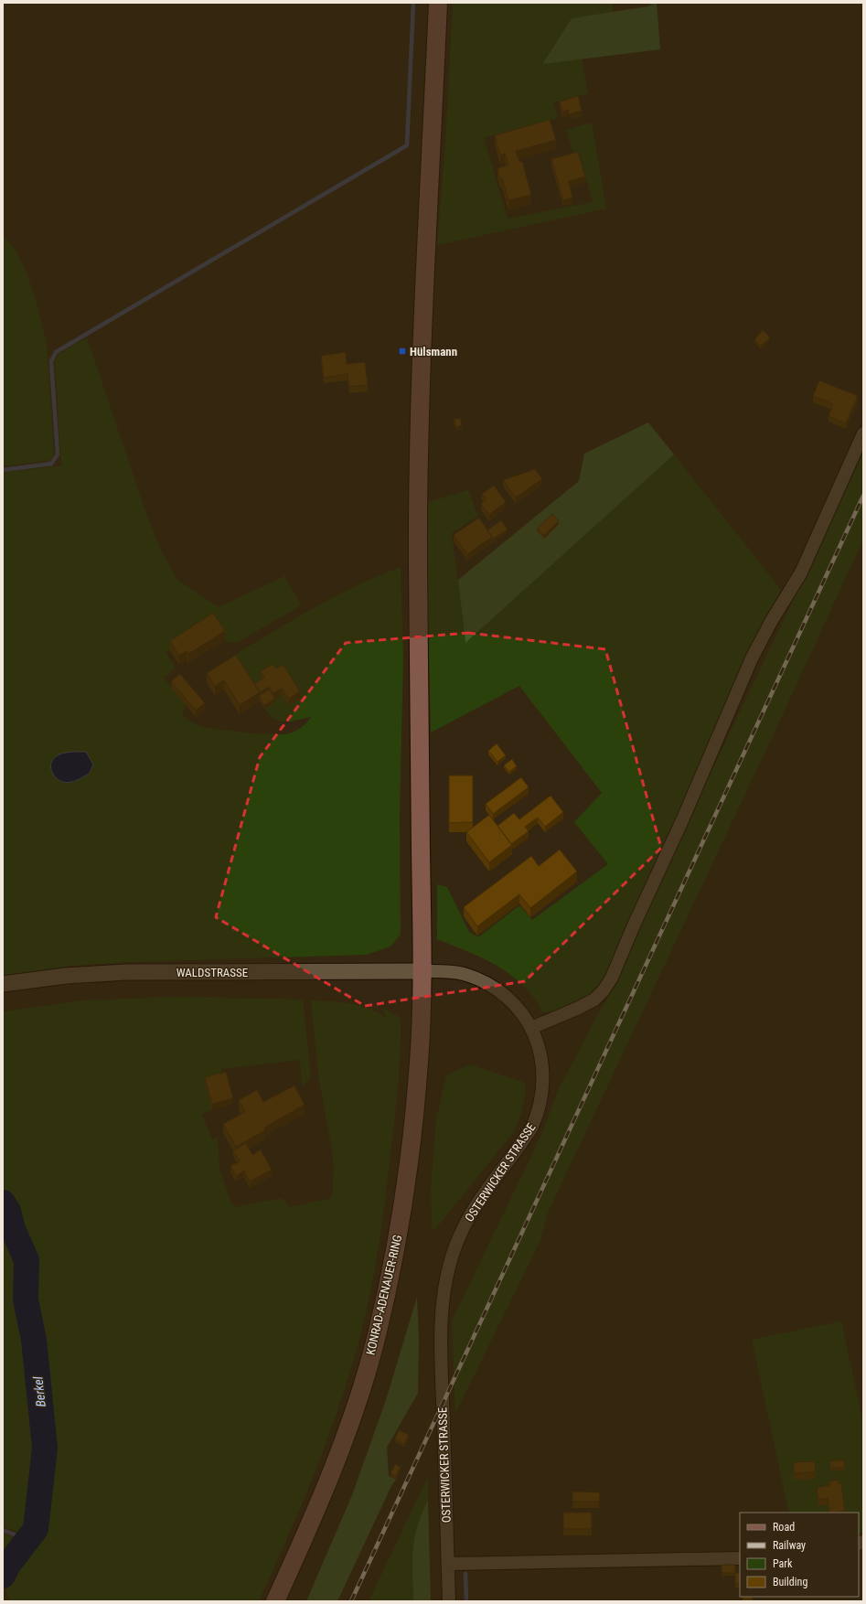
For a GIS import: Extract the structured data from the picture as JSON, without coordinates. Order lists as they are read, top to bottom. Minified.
{"streets":{"main road":["KONRAD-ADENAUER-RING"],"street":["WALDSTRASSE","OSTERWICKER STRASSE"]},"crossings":[["WALDSTRASSE","OSTERWICKER STRASSE"],["WALDSTRASSE","KONRAD-ADENAUER-RING"],["OSTERWICKER STRASSE","KONRAD-ADENAUER-RING"]],"water":["Berkel"],"places":{"transit":["Hülsmann"]},"legend":["Road","Railway","Park","Building"]}
